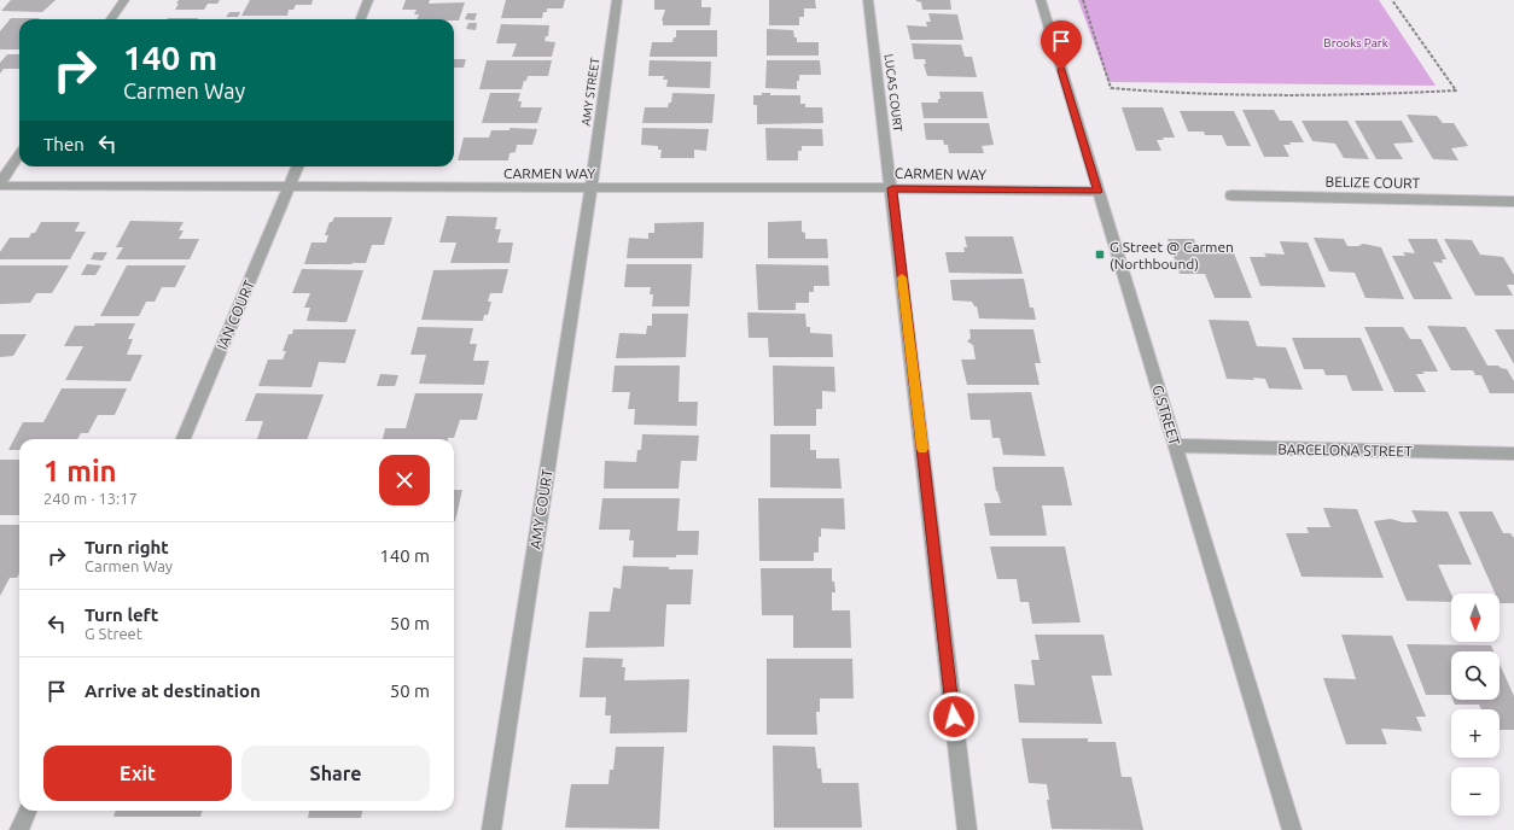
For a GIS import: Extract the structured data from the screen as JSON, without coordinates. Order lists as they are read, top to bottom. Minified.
{"streets":{"street":["AMY STREET","LUCAS COURT","CARMEN WAY","BELIZE COURT","IAN COURT","G STREET","BARCELONA STREET","AMY COURT"]},"crossings":[["AMY STREET","CARMEN WAY"],["AMY STREET","AMY COURT"],["LUCAS COURT","CARMEN WAY"],["CARMEN WAY","IAN COURT"],["CARMEN WAY","G STREET"],["CARMEN WAY","AMY COURT"],["G STREET","BARCELONA STREET"]],"parks":["Brooks Park"],"places":{"transit":["G Street @ Carmen (Northbound)"]},"north":"bottom","page":{"turn":["140 m","Carmen Way"],"then":"Then","heading":["1 min","240 m · 13:17"],"list":[{"name":"Turn right","note":"Carmen Way","value":"140 m"},{"name":"Turn left","note":"G Street","value":"50 m"},{"name":"Arrive at destination","value":"50 m"}],"map_buttons":["+","−"],"buttons":["Exit","Share"]}}
